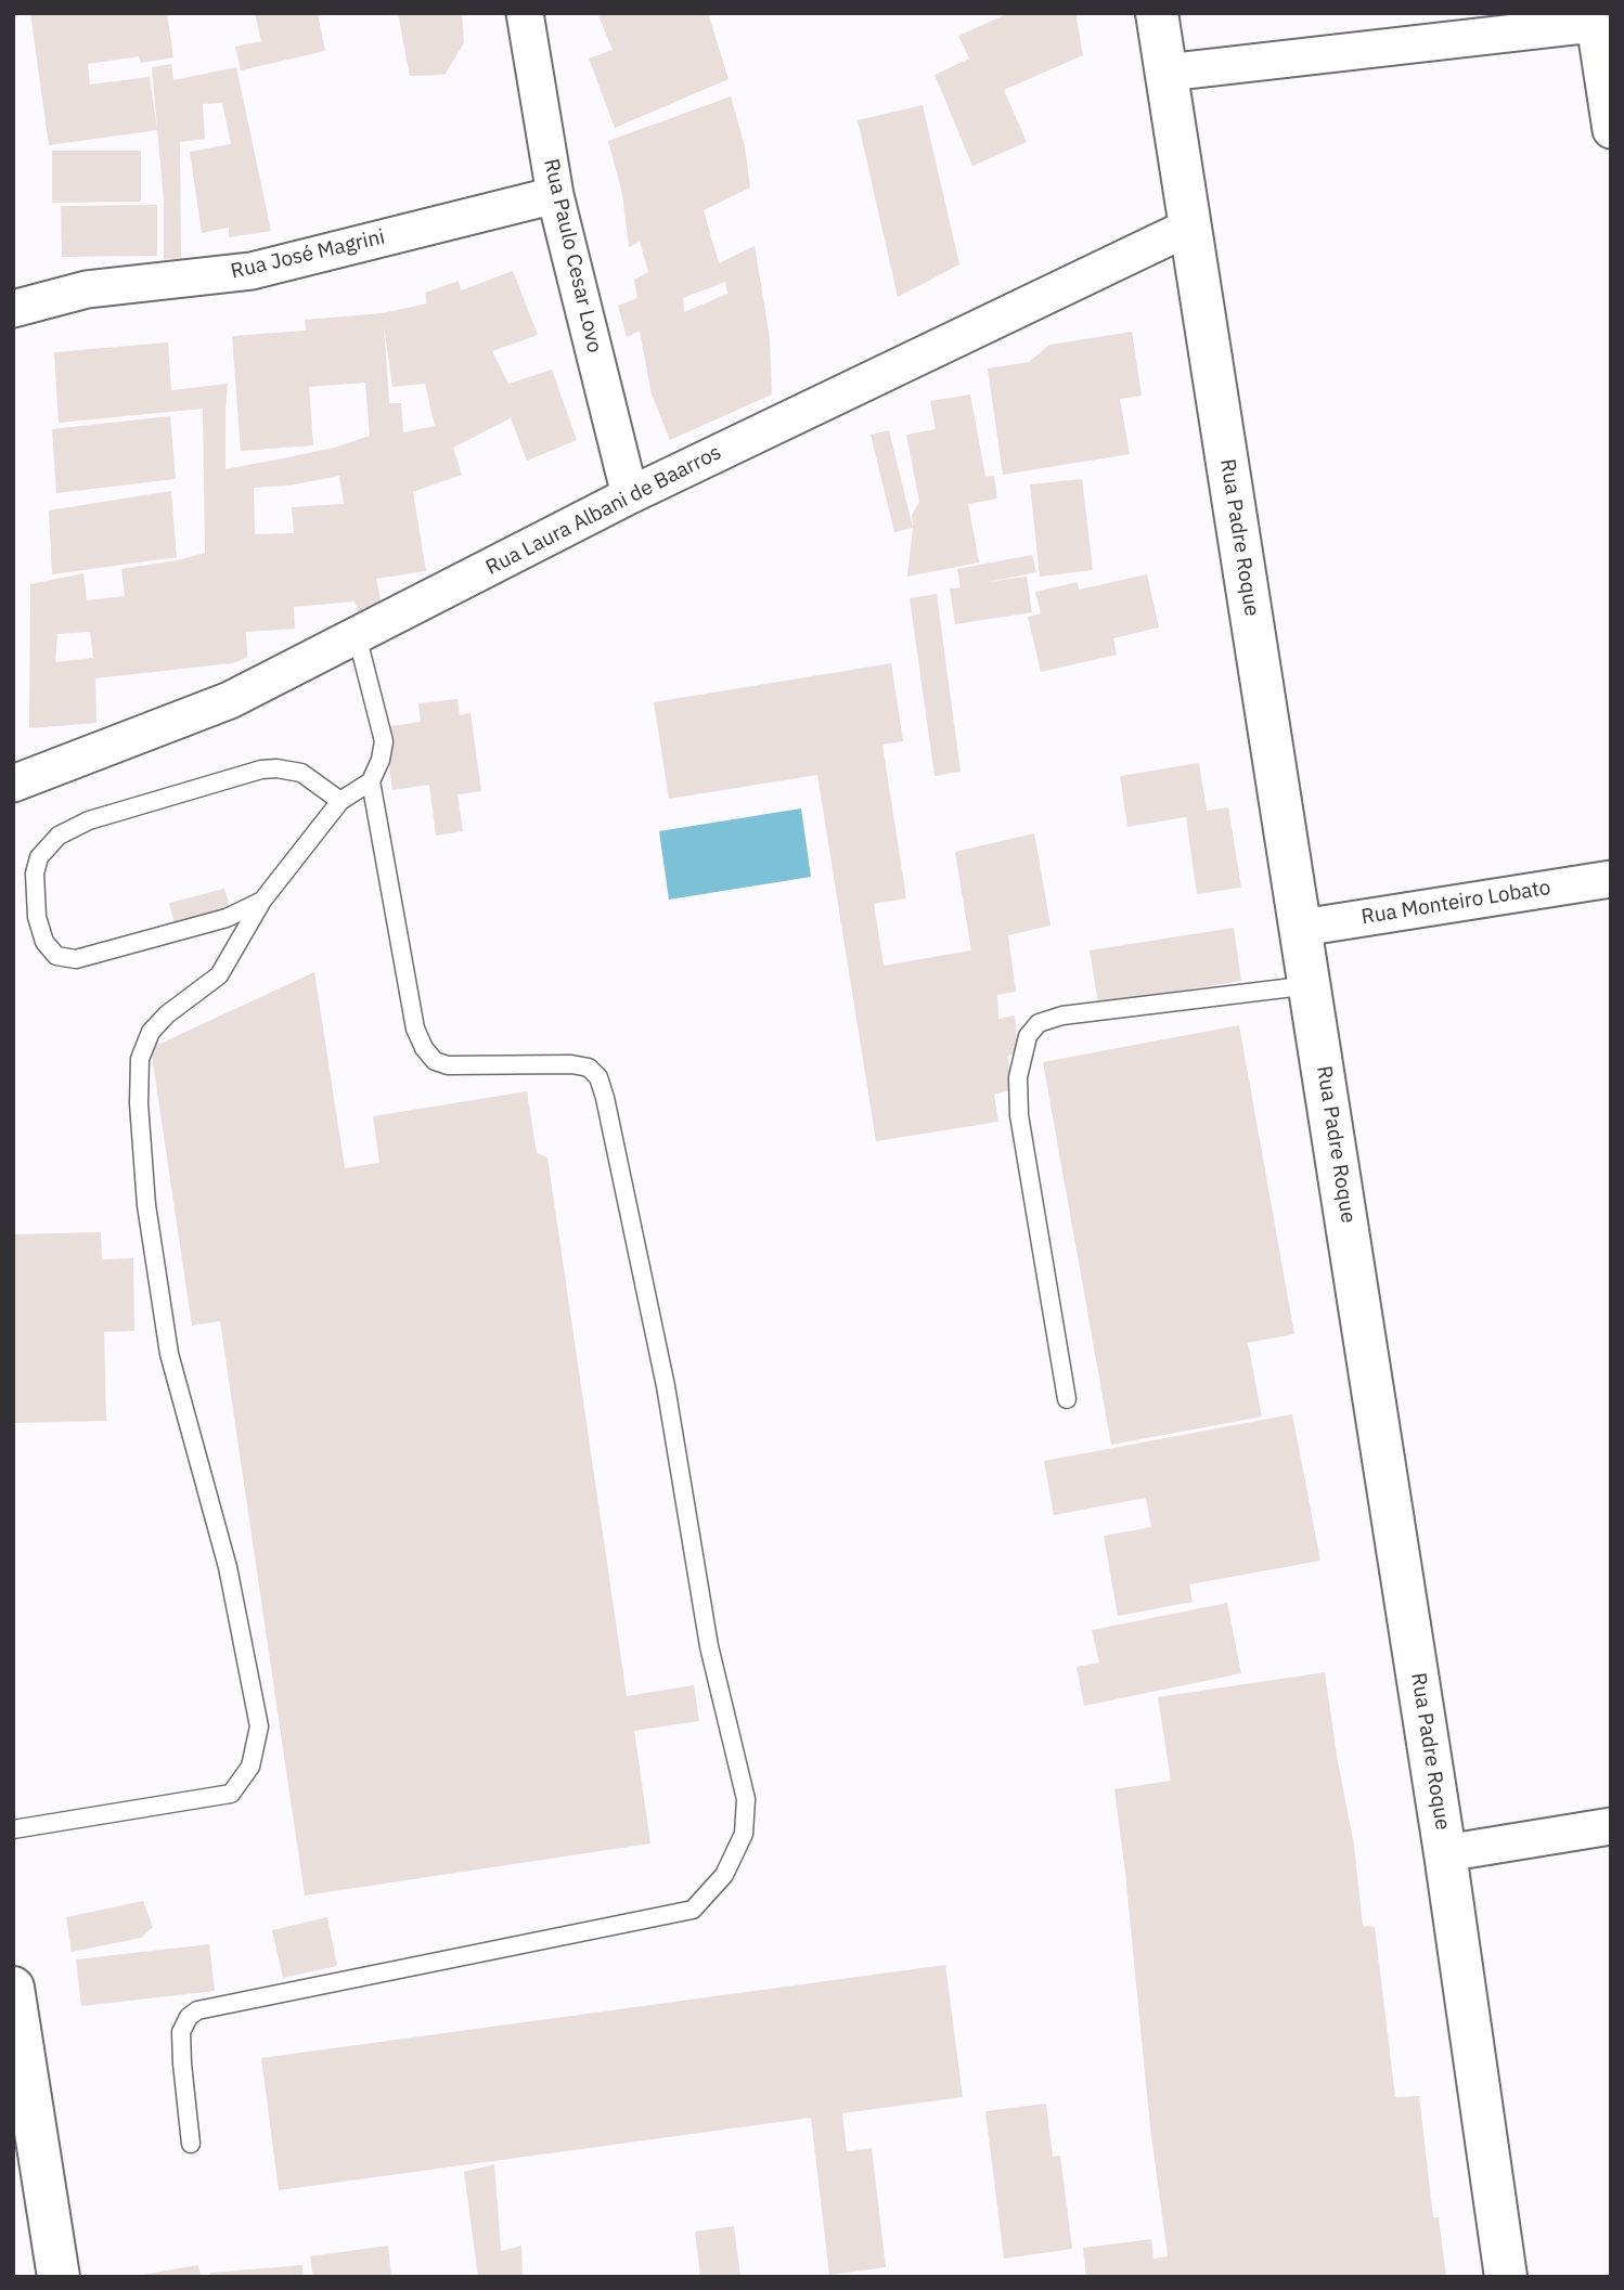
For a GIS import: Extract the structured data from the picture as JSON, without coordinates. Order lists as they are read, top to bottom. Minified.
{"streets":{"street":["Rua José Magrini","Rua Paulo Cesar Lovo","Rua Laura Albani de Baarros","Rua Padre Roque","Rua Monteiro Lobato"]},"crossings":[["Rua José Magrini","Rua Paulo Cesar Lovo"],["Rua Paulo Cesar Lovo","Rua Laura Albani de Baarros"],["Rua Laura Albani de Baarros","Rua Padre Roque"],["Rua Padre Roque","Rua Monteiro Lobato"]]}
